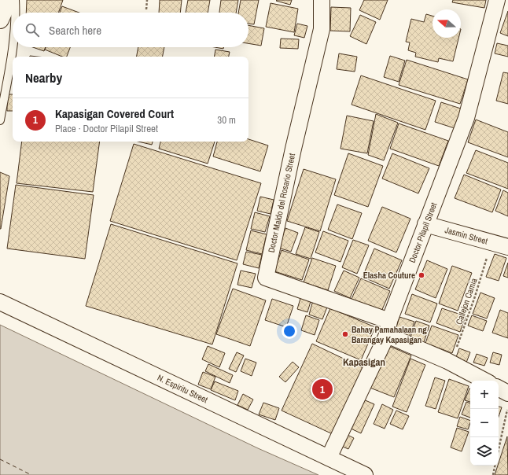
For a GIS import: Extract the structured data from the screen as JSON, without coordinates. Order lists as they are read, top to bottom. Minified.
{"streets":{"street":["Doctor Maldo del Rosario Street","Doctor Pilapil Street","Jasmin Street","N. Espiritu Street"],"path":["Callejon Camia"]},"crossings":[["Doctor Maldo del Rosario Street","Doctor Pilapil Street"],["Doctor Pilapil Street","Jasmin Street"],["Doctor Pilapil Street","N. Espiritu Street"],["Jasmin Street","Callejon Camia"]],"districts":["Kapasigan"],"places":["Elasha Couture","Bahay Pamahalaan ng Barangay Kapasigan"],"north":"left","page":{"search":"Search here","heading":"Nearby","list":[{"mark":"1","name":"Kapasigan Covered Court","note":"Place · Doctor Pilapil Street","value":"30 m"}],"pins":"1","map_buttons":["+","−"]}}
